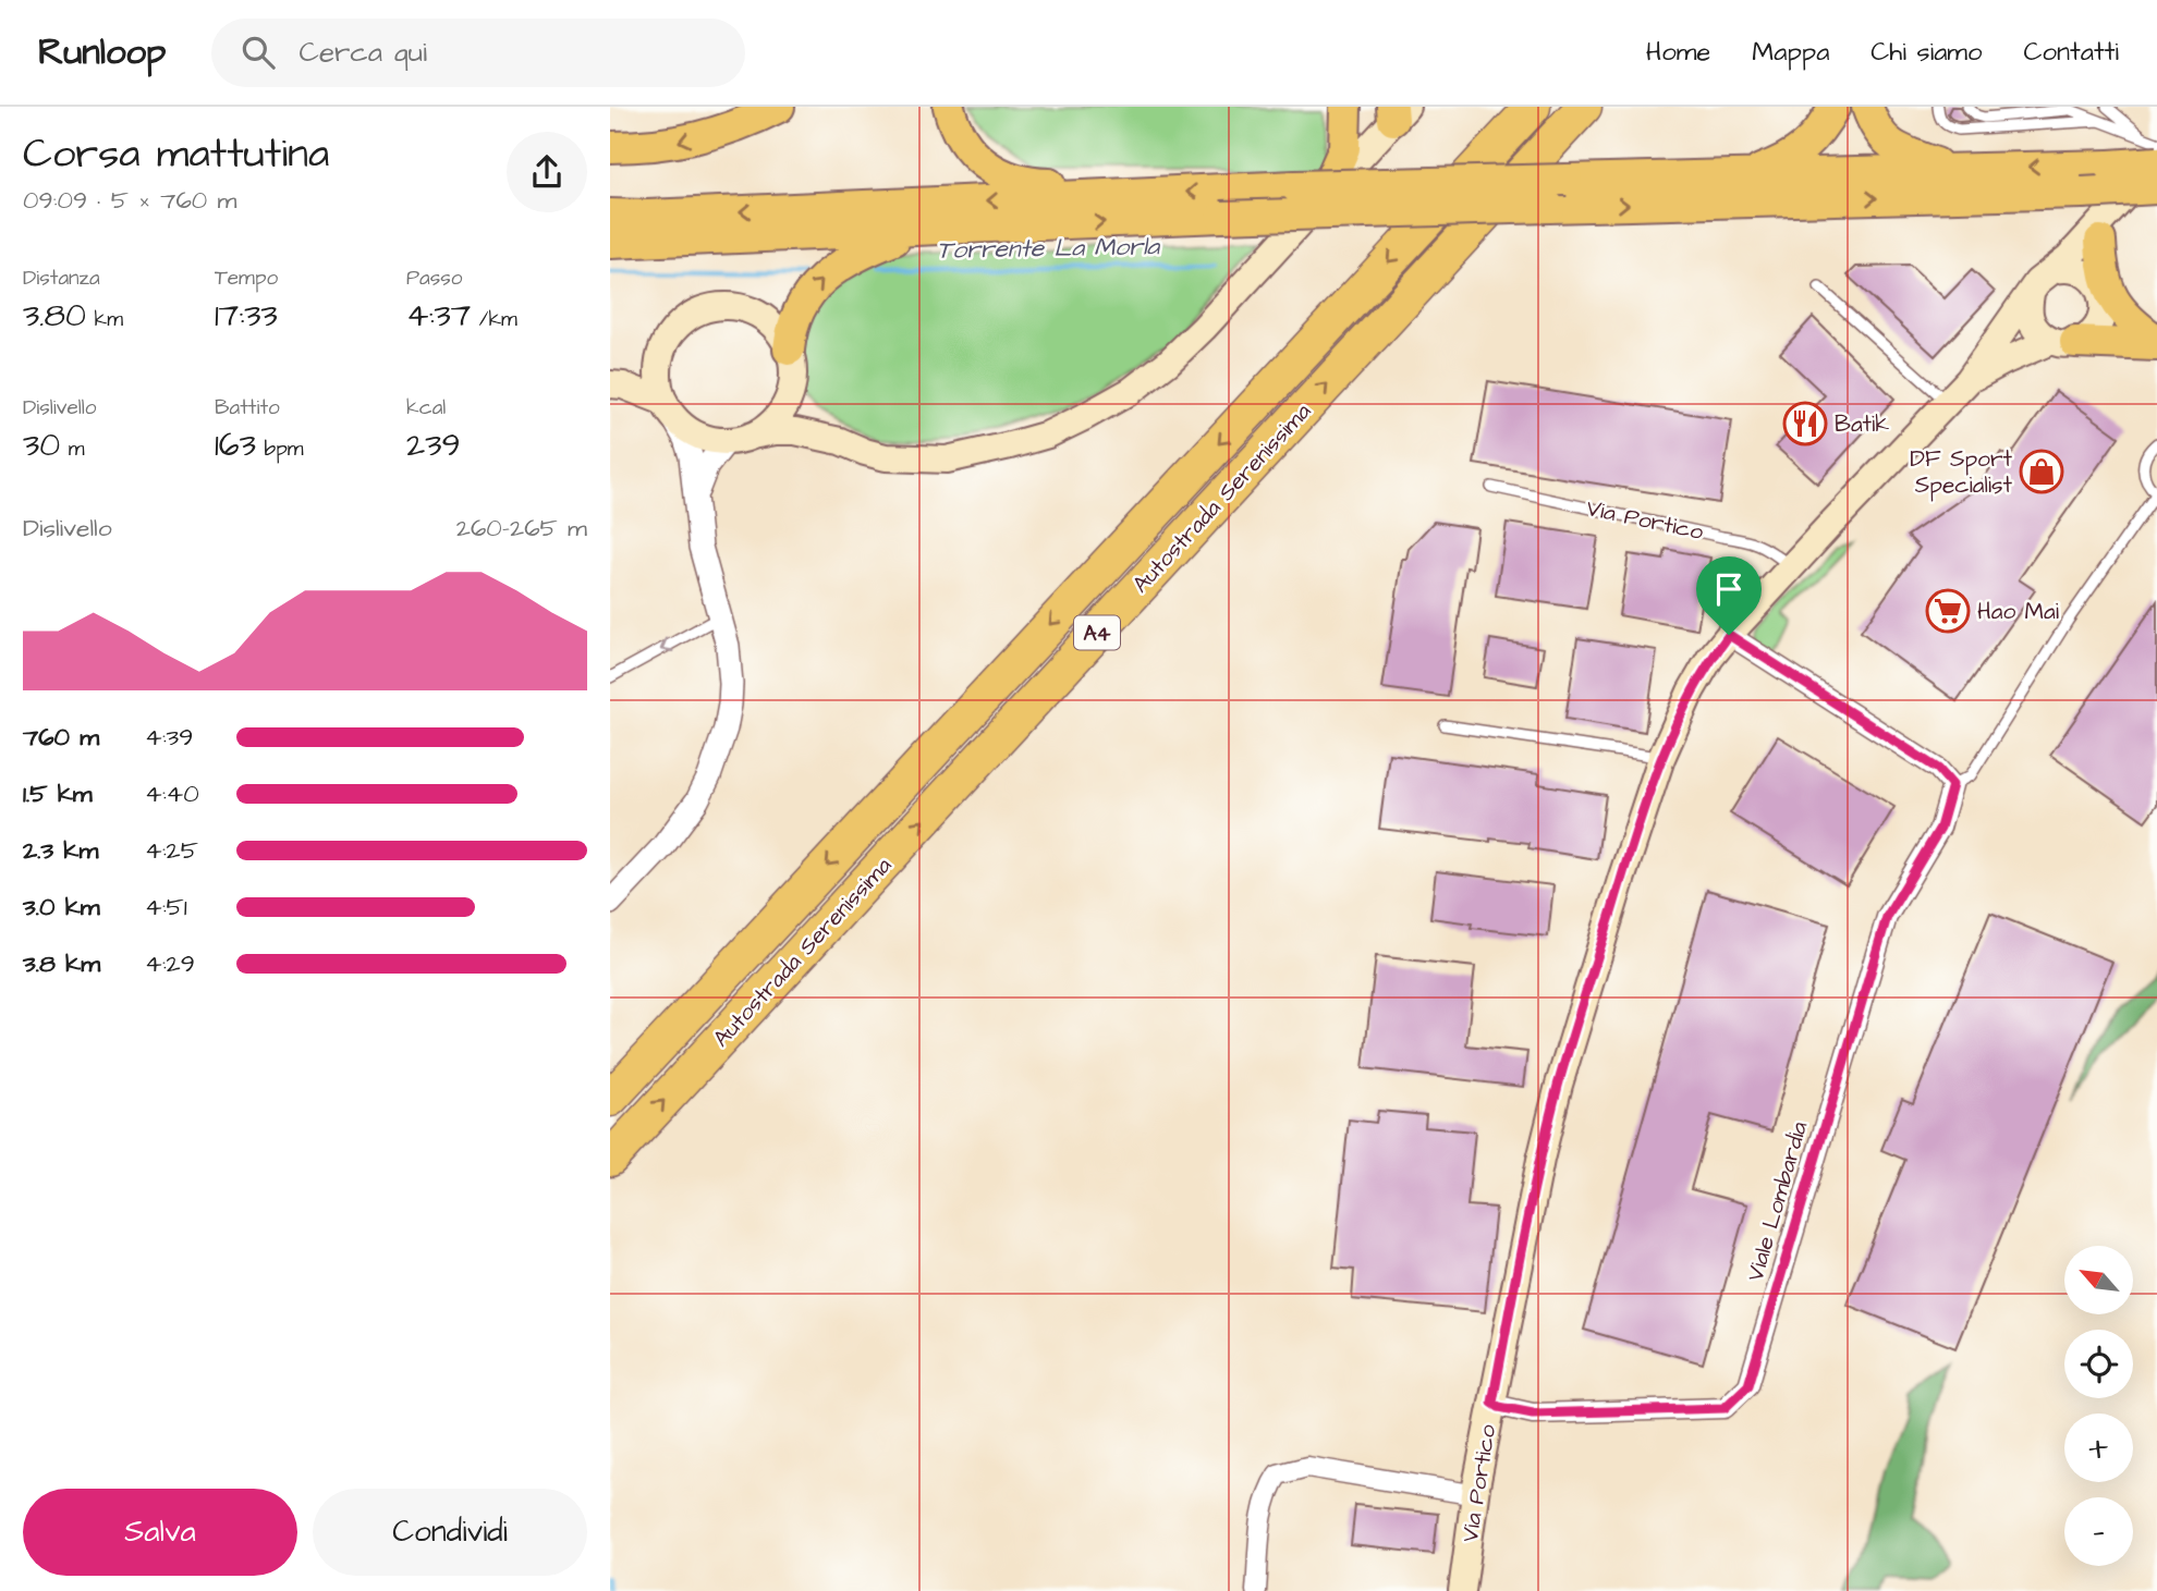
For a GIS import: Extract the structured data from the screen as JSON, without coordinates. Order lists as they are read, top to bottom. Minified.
{"streets":{"highway":["Autostrada Serenissima","A4"],"main road":["Via Portico"],"street":["Viale Lombardia"]},"crossings":[["Via Portico","Viale Lombardia"]],"water":["Torrente La Morla"],"places":{"restaurant":["Batik"],"shop":["DF Sport Specialist"],"supermarket":["Hao Mai"]},"north":"top left","page":{"header":"Runloop","search":"Cerca qui","nav":["Home","Mappa","Chi siamo","Contatti"],"heading":["Corsa mattutina","09:09 · 5 × 760 m"],"stats":[["Distanza","3.80 km"],["Tempo","17:33"],["Passo","4:37 /km"],["Dislivello","30 m"],["Battito","163 bpm"],["kcal","239"]],"chart":["Dislivello","260–265 m"],"list":[{"name":"760 m","note":"4:39"},{"name":"1.5 km","note":"4:40"},{"name":"2.3 km","note":"4:25"},{"name":"3.0 km","note":"4:51"},{"name":"3.8 km","note":"4:29"}],"map_buttons":["+","−"],"buttons":["Salva","Condividi"]}}
